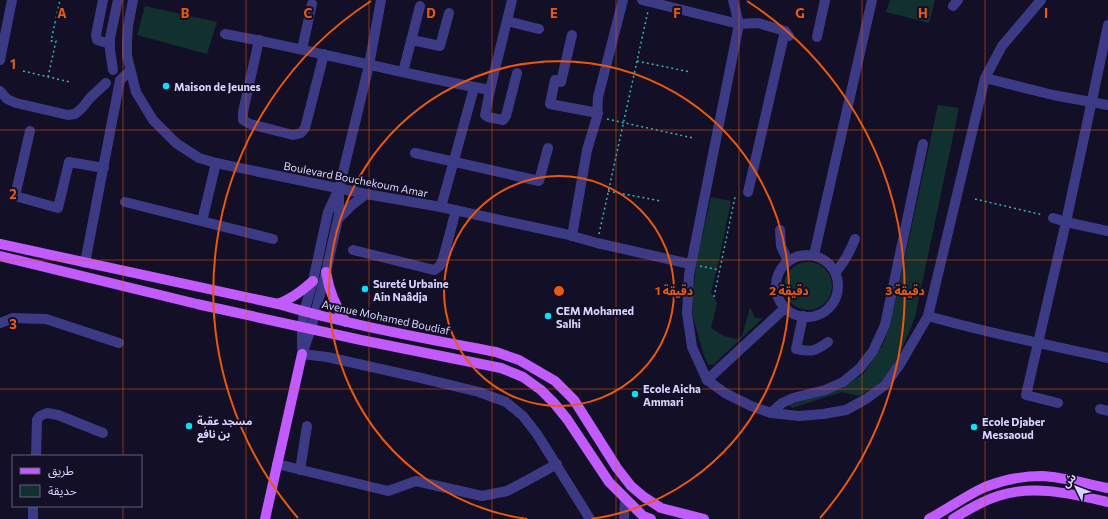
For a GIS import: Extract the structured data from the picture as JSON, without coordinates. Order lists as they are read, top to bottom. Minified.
{"streets":{"main road":["Avenue Mohamed Boudiaf"],"street":["Boulevard Bouchekoum Amar"]},"places":["Maison de Jeunes","Sureté Urbaine Ain Naâdja","CEM Mohamed Salhi","Ecole Aicha Ammari","مسجد عقبة بن نافع","Ecole Djaber Messaoud"],"legend":["طريق","حديقة"],"north":"top left","grid":{"columns":["A","B","C","D","E","F","G","H","I"],"rows":["1","2","3"]},"rings":["1 دقيقة","2 دقيقة","3 دقيقة"]}
